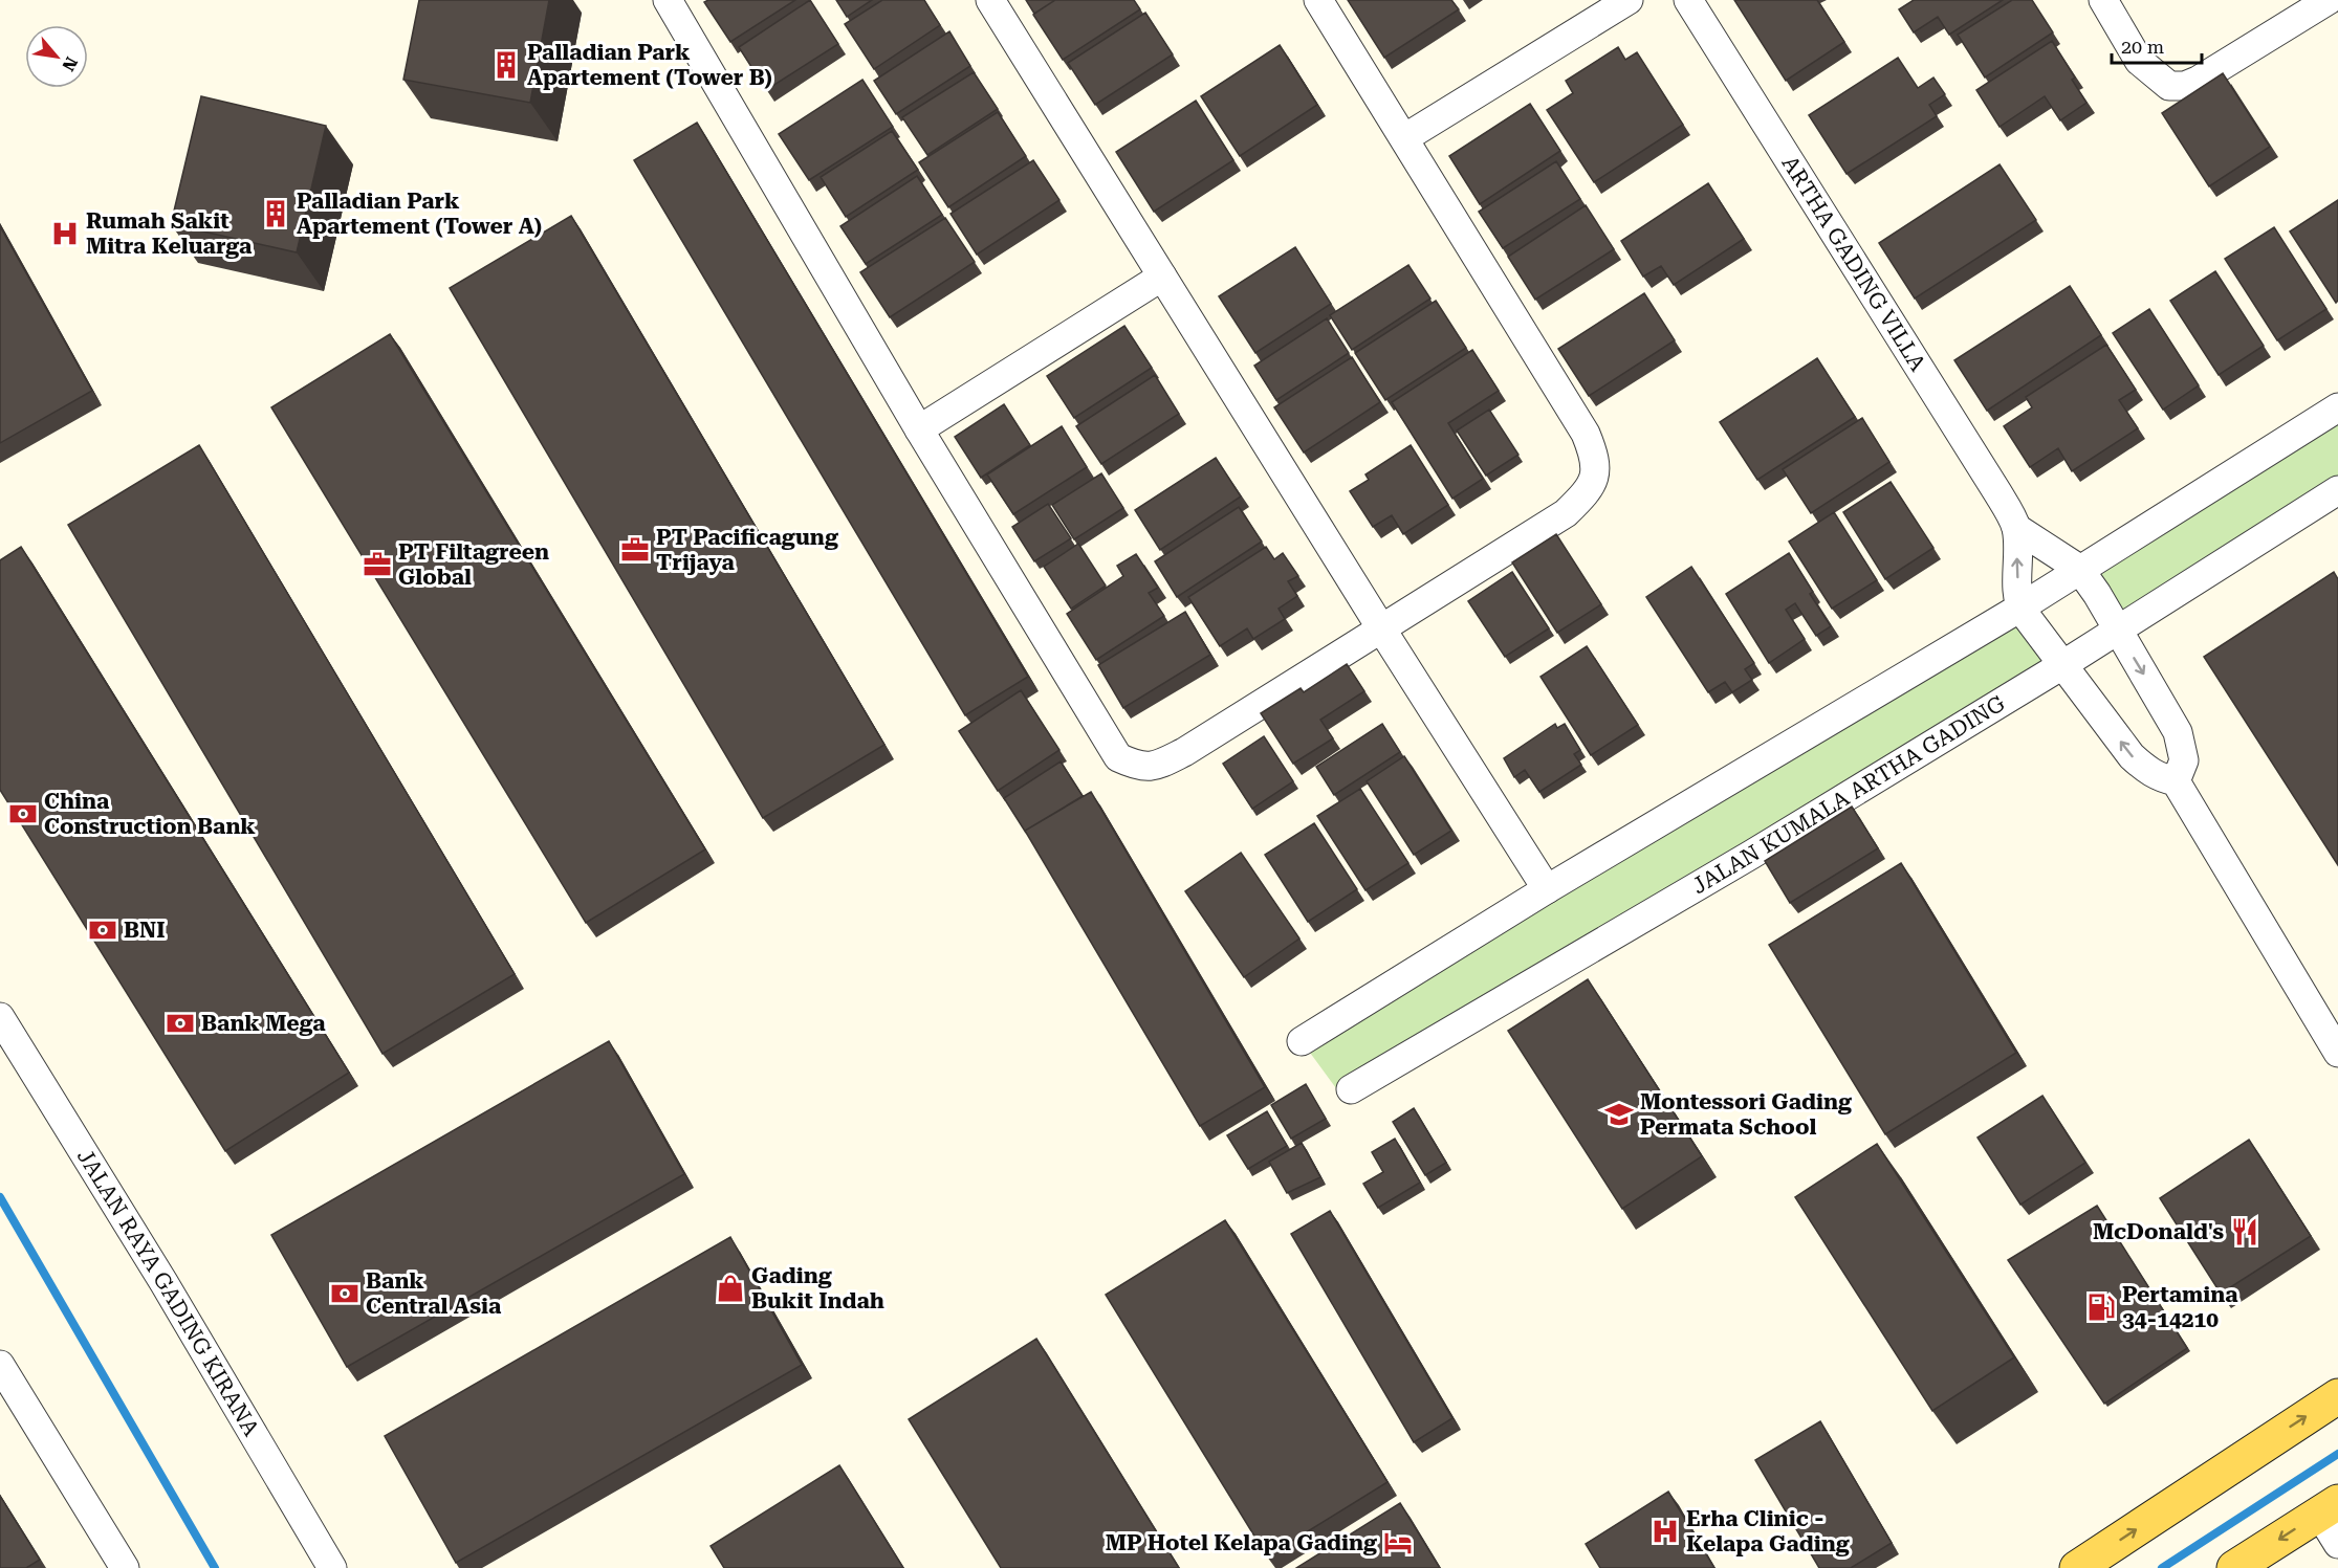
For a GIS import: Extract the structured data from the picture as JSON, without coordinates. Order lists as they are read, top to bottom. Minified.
{"streets":{"street":["ARTHA GADING VILLA","JALAN KUMALA ARTHA GADING","JALAN RAYA GADING KIRANA"]},"places":{"building":["Palladian Park Apartement (Tower B)","Palladian Park Apartement (Tower A)"],"hospital":["Rumah Sakit Mitra Keluarga","Erha Clinic - Kelapa Gading"],"office":["PT Pacificagung Trijaya","PT Filtagreen Global"],"bank":["China Construction Bank","BNI","Bank Mega","Bank Central Asia"],"school or university":["Montessori Gading Permata School"],"restaurant":["McDonald's"],"shop":["Gading Bukit Indah"],"fuel station":["Pertamina 34-14210"],"hotel":["MP Hotel Kelapa Gading"]},"scale_bar":"20 m","north":"bottom right"}
